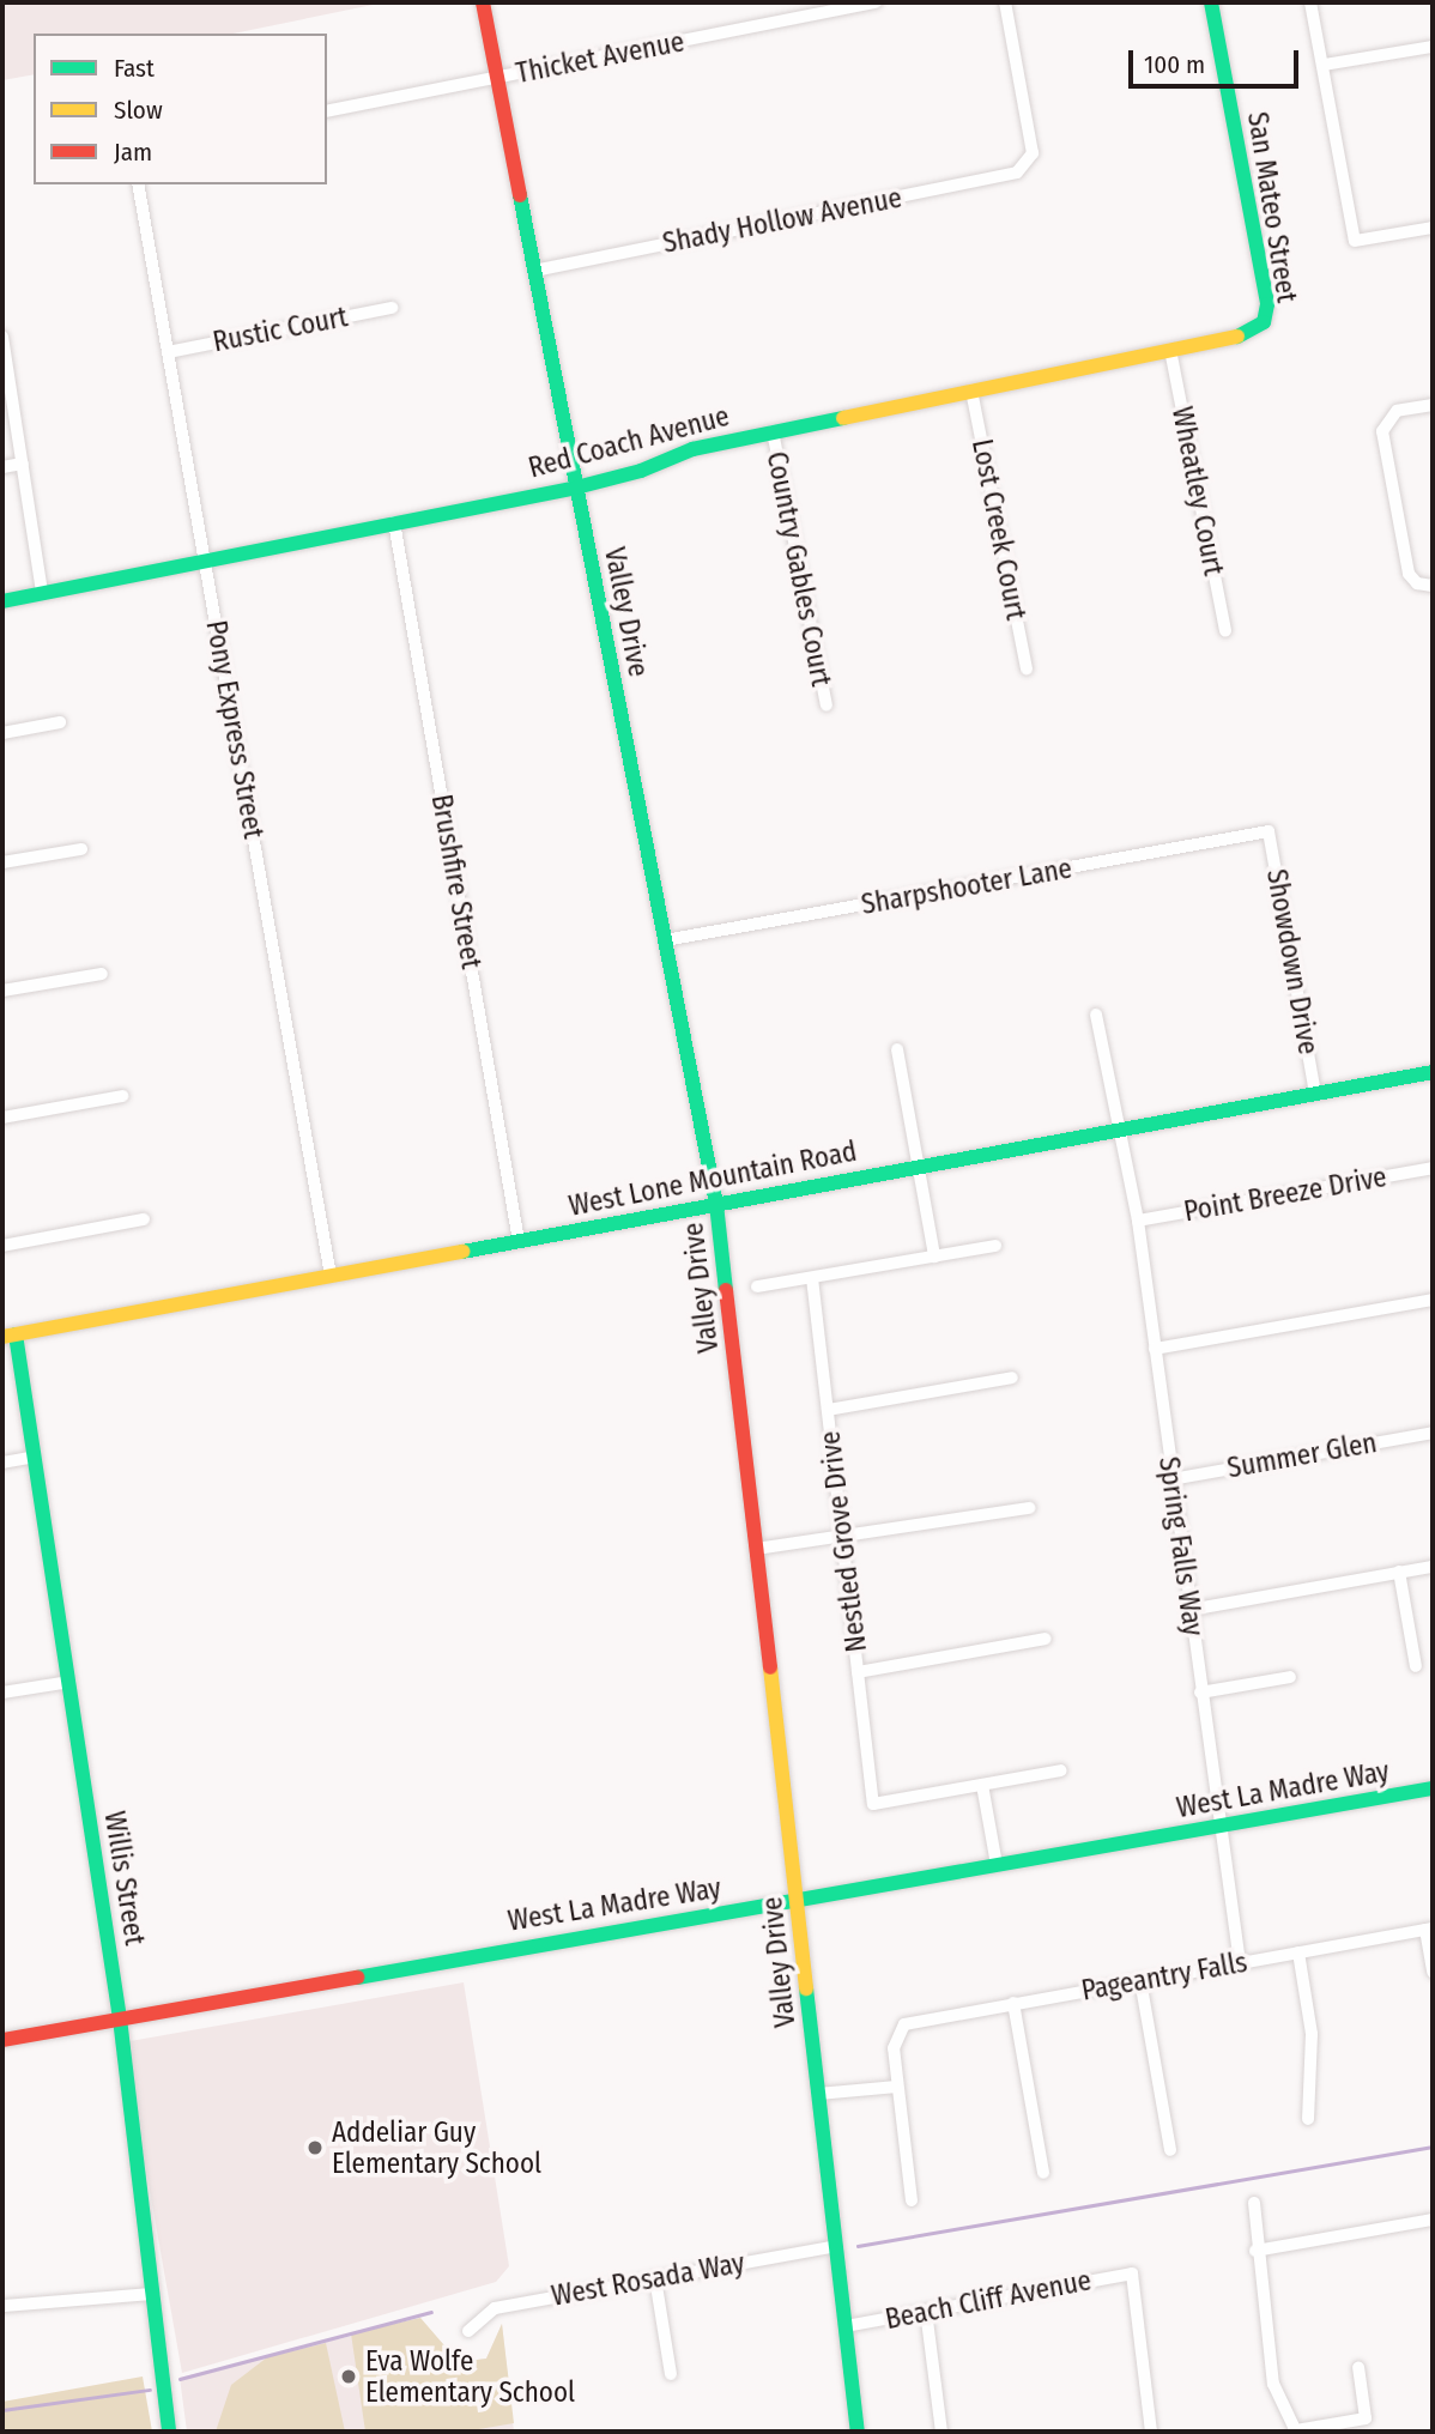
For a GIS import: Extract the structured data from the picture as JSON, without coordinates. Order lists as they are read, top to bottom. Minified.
{"streets":{"street":["Thicket Avenue","San Mateo Street","Shady Hollow Avenue","Rustic Court","Red Coach Avenue","Wheatley Court","Lost Creek Court","Country Gables Court","Valley Drive","Pony Express Street","Brushfire Street","Sharpshooter Lane","Showdown Drive","West Lone Mountain Road","Point Breeze Drive","Summer Glen","Nestled Grove Drive","Spring Falls Way","West La Madre Way","Willis Street","Pageantry Falls","West Rosada Way","Beach Cliff Avenue"]},"crossings":[["Thicket Avenue","Valley Drive"],["San Mateo Street","Red Coach Avenue"],["Shady Hollow Avenue","Valley Drive"],["Rustic Court","Pony Express Street"],["Red Coach Avenue","Wheatley Court"],["Red Coach Avenue","Lost Creek Court"],["Red Coach Avenue","Country Gables Court"],["Red Coach Avenue","Valley Drive"],["Red Coach Avenue","Pony Express Street"],["Red Coach Avenue","Brushfire Street"],["Valley Drive","Sharpshooter Lane"],["Valley Drive","West Lone Mountain Road"],["Valley Drive","West La Madre Way"],["Valley Drive","West Rosada Way"],["Valley Drive","Beach Cliff Avenue"],["Pony Express Street","West Lone Mountain Road"],["Brushfire Street","West Lone Mountain Road"],["Sharpshooter Lane","Showdown Drive"],["Showdown Drive","West Lone Mountain Road"],["West Lone Mountain Road","Spring Falls Way"],["West Lone Mountain Road","Willis Street"],["Point Breeze Drive","Spring Falls Way"],["Summer Glen","Spring Falls Way"],["Spring Falls Way","West La Madre Way"],["Spring Falls Way","Pageantry Falls"],["West La Madre Way","Willis Street"]],"places":["Addeliar Guy Elementary School","Eva Wolfe Elementary School"],"legend":["Fast","Slow","Jam"],"scale_bar":"100 m"}
